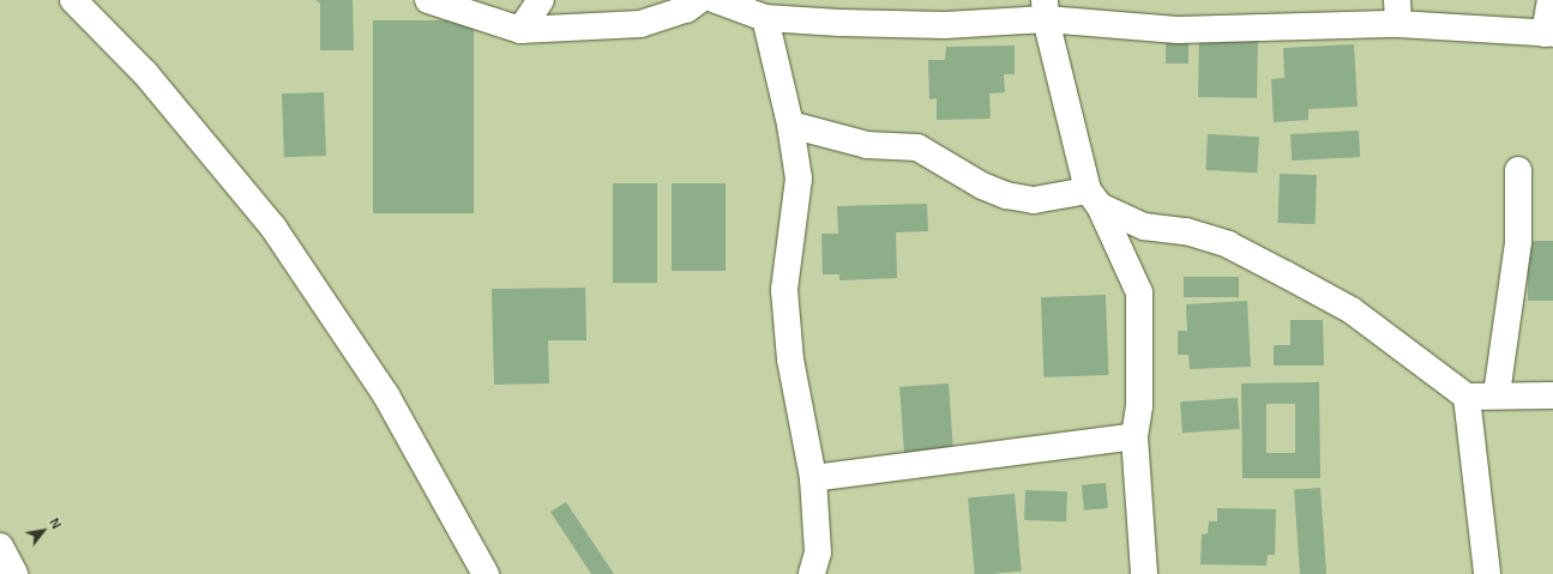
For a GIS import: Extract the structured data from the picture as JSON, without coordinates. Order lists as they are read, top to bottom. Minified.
{"north":"top right"}
